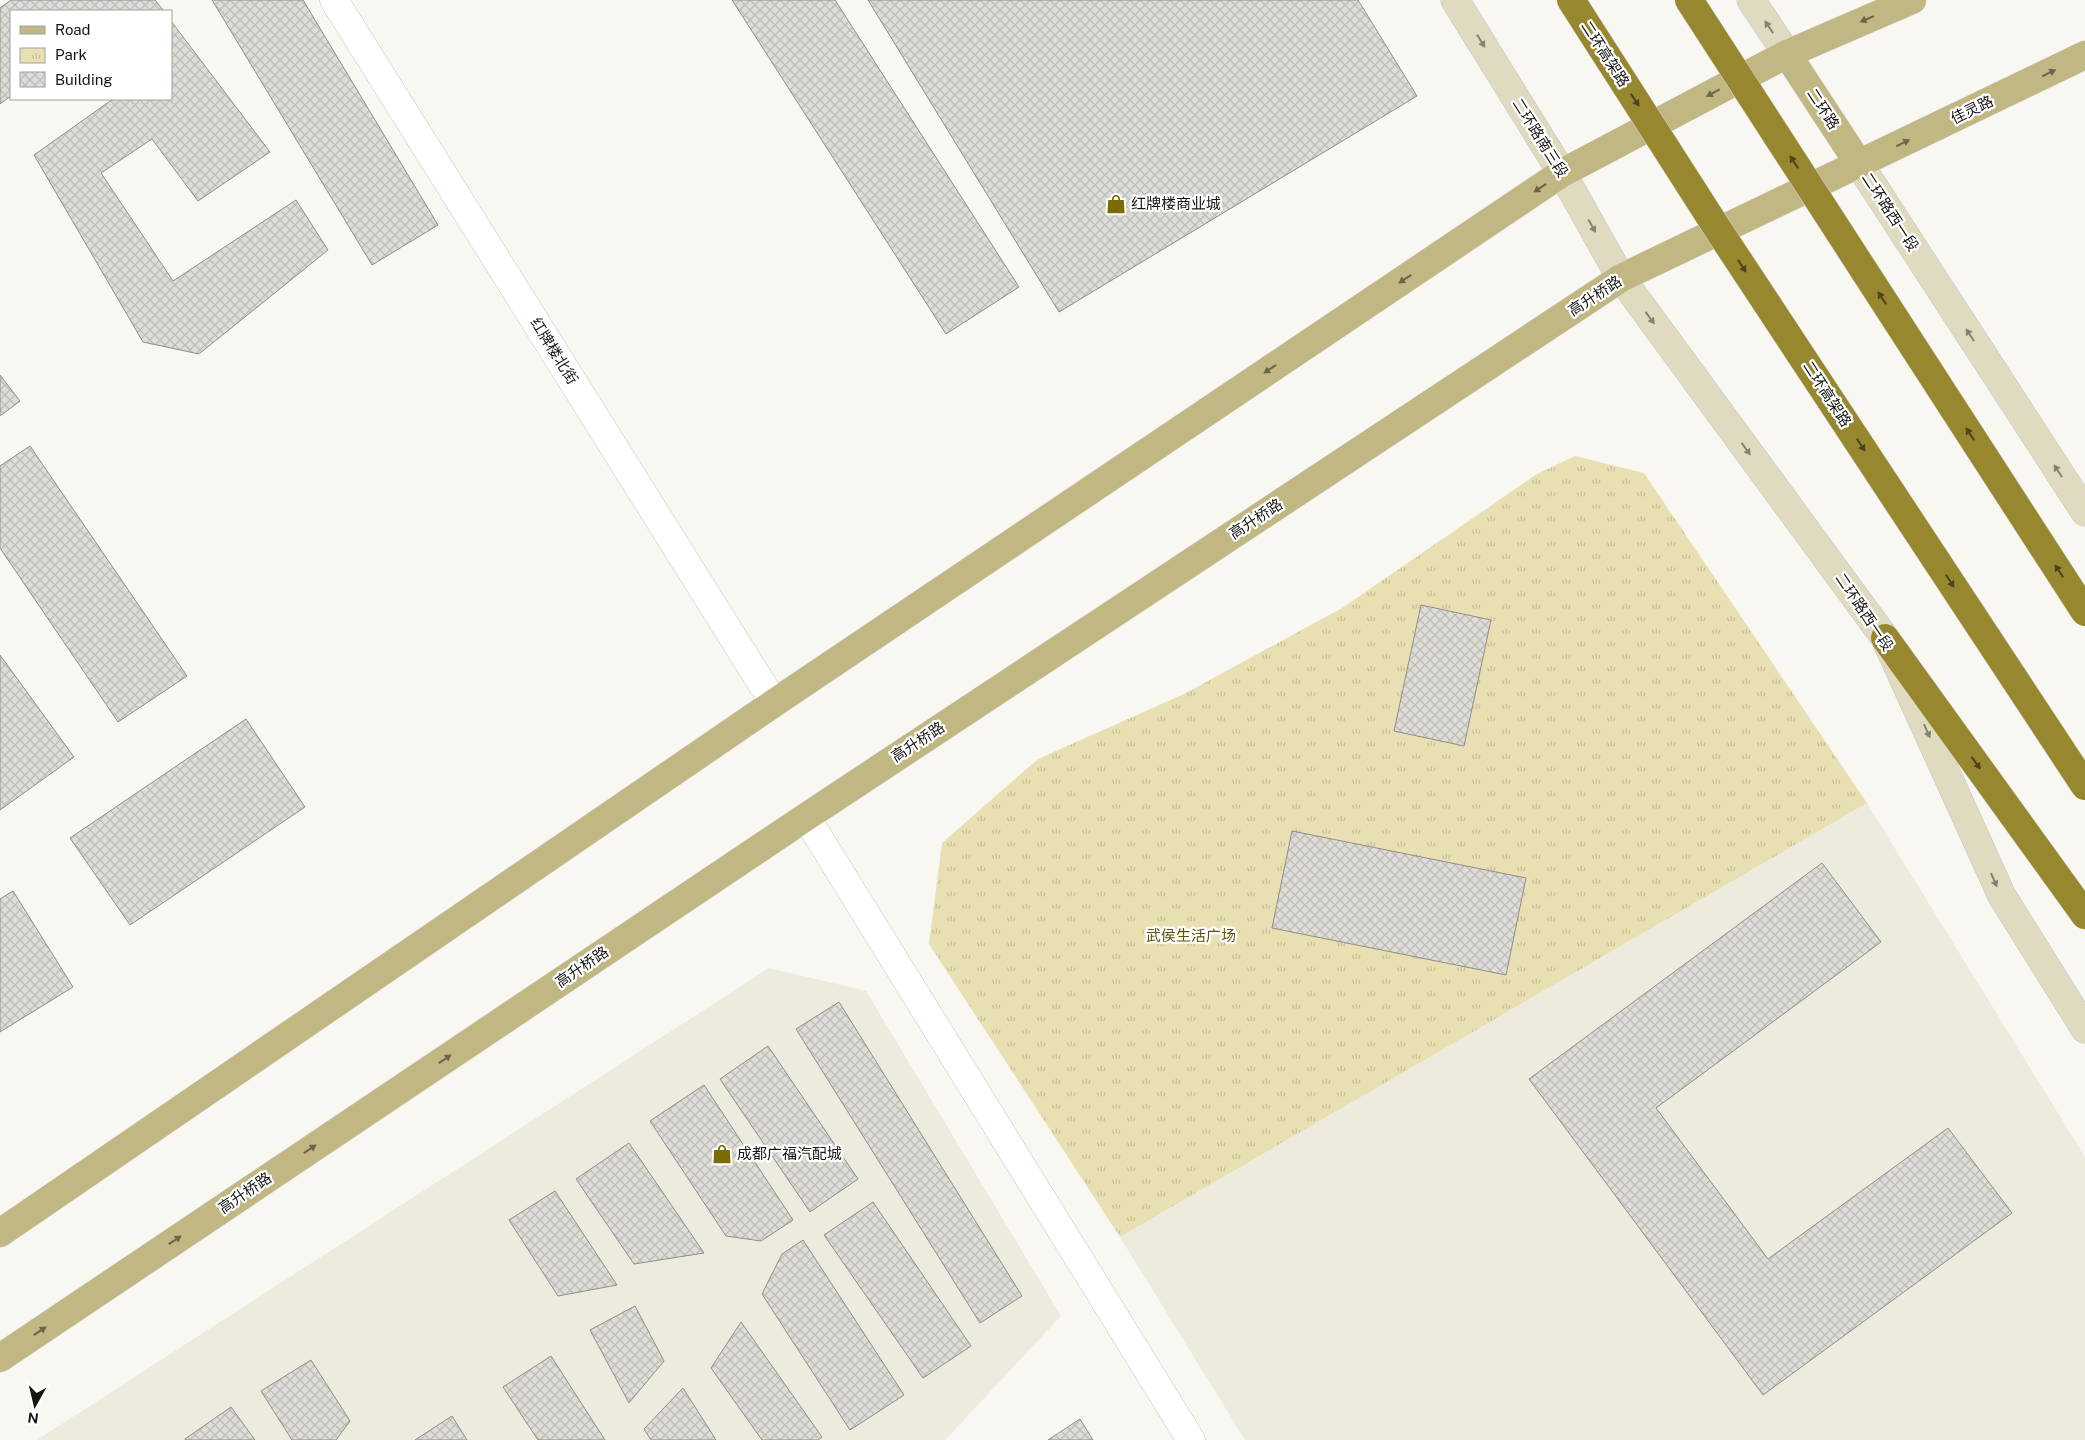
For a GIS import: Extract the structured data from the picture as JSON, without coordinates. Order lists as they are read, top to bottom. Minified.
{"streets":{"highway":["二环高架路"],"main road":["二环路","佳灵路","二环路南三段","二环路西一段","高升桥路"],"street":["红牌楼北街"]},"crossings":[["二环路","佳灵路"],["二环路","二环路西一段"],["二环路","高升桥路"],["佳灵路","二环路西一段"],["佳灵路","高升桥路"],["二环路南三段","二环路西一段"],["二环路南三段","高升桥路"],["二环路西一段","高升桥路"]],"one_way":["二环路南三段"],"parks":["武侯生活广场"],"places":{"shop":["红牌楼商业城","成都广福汽配城"]},"legend":["Road","Park","Building"],"north":"bottom"}
